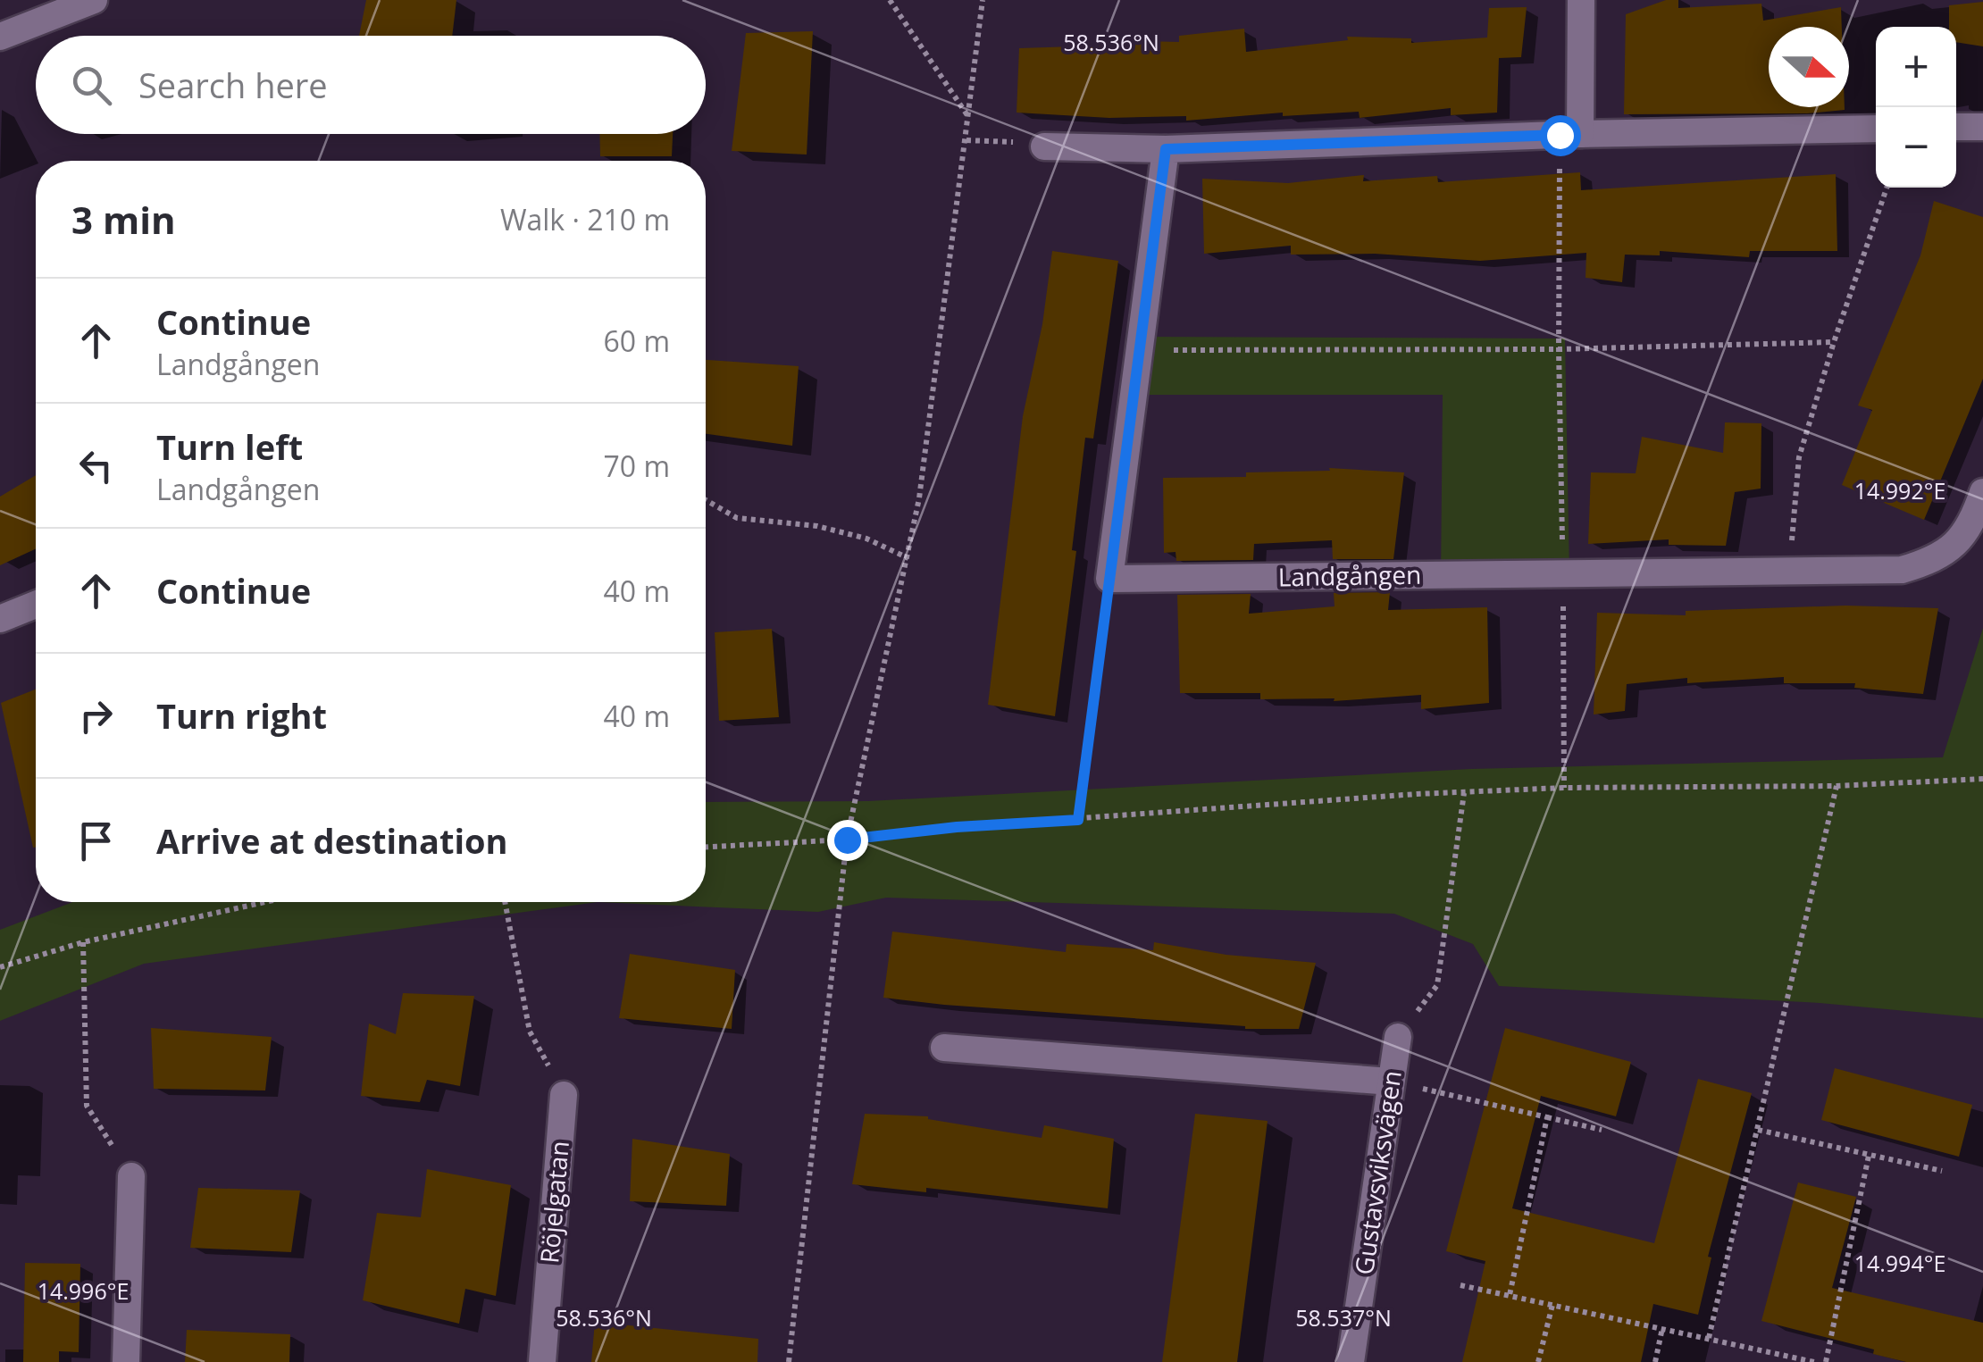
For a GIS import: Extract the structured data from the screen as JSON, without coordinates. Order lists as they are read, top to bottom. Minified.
{"streets":{"street":["Landgången","Gustavsviksvägen","Röjelgatan"]},"north":"right","page":{"map_buttons":["+","−"],"search":"Search here","heading":["3 min","Walk · 210 m"],"list":[["Continue","Landgången","60 m"],["Turn left","Landgången","70 m"],["Continue","40 m"],["Turn right","40 m"],"Arrive at destination"]},"coordinates":["58.536°N","14.992°E","14.994°E","14.996°E","58.537°N"]}
